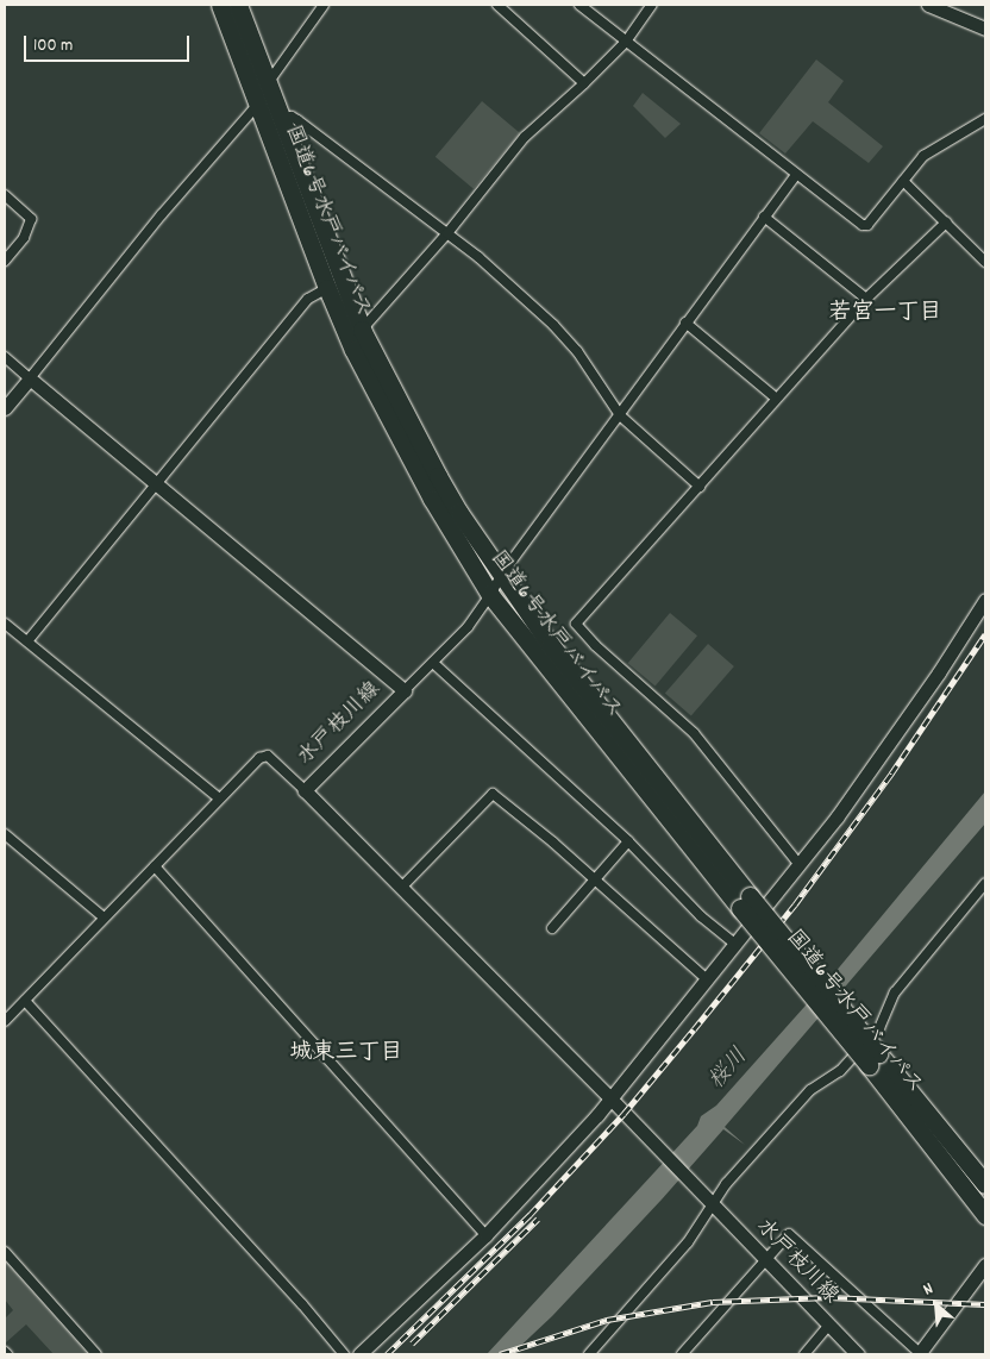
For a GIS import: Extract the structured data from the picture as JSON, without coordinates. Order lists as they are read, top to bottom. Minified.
{"streets":{"highway":["国道6号水戸バイパス"],"main road":["水戸枝川線"]},"districts":["若宮一丁目","城東三丁目"],"water":["桜川"],"scale_bar":"100 m","north":"top left"}
